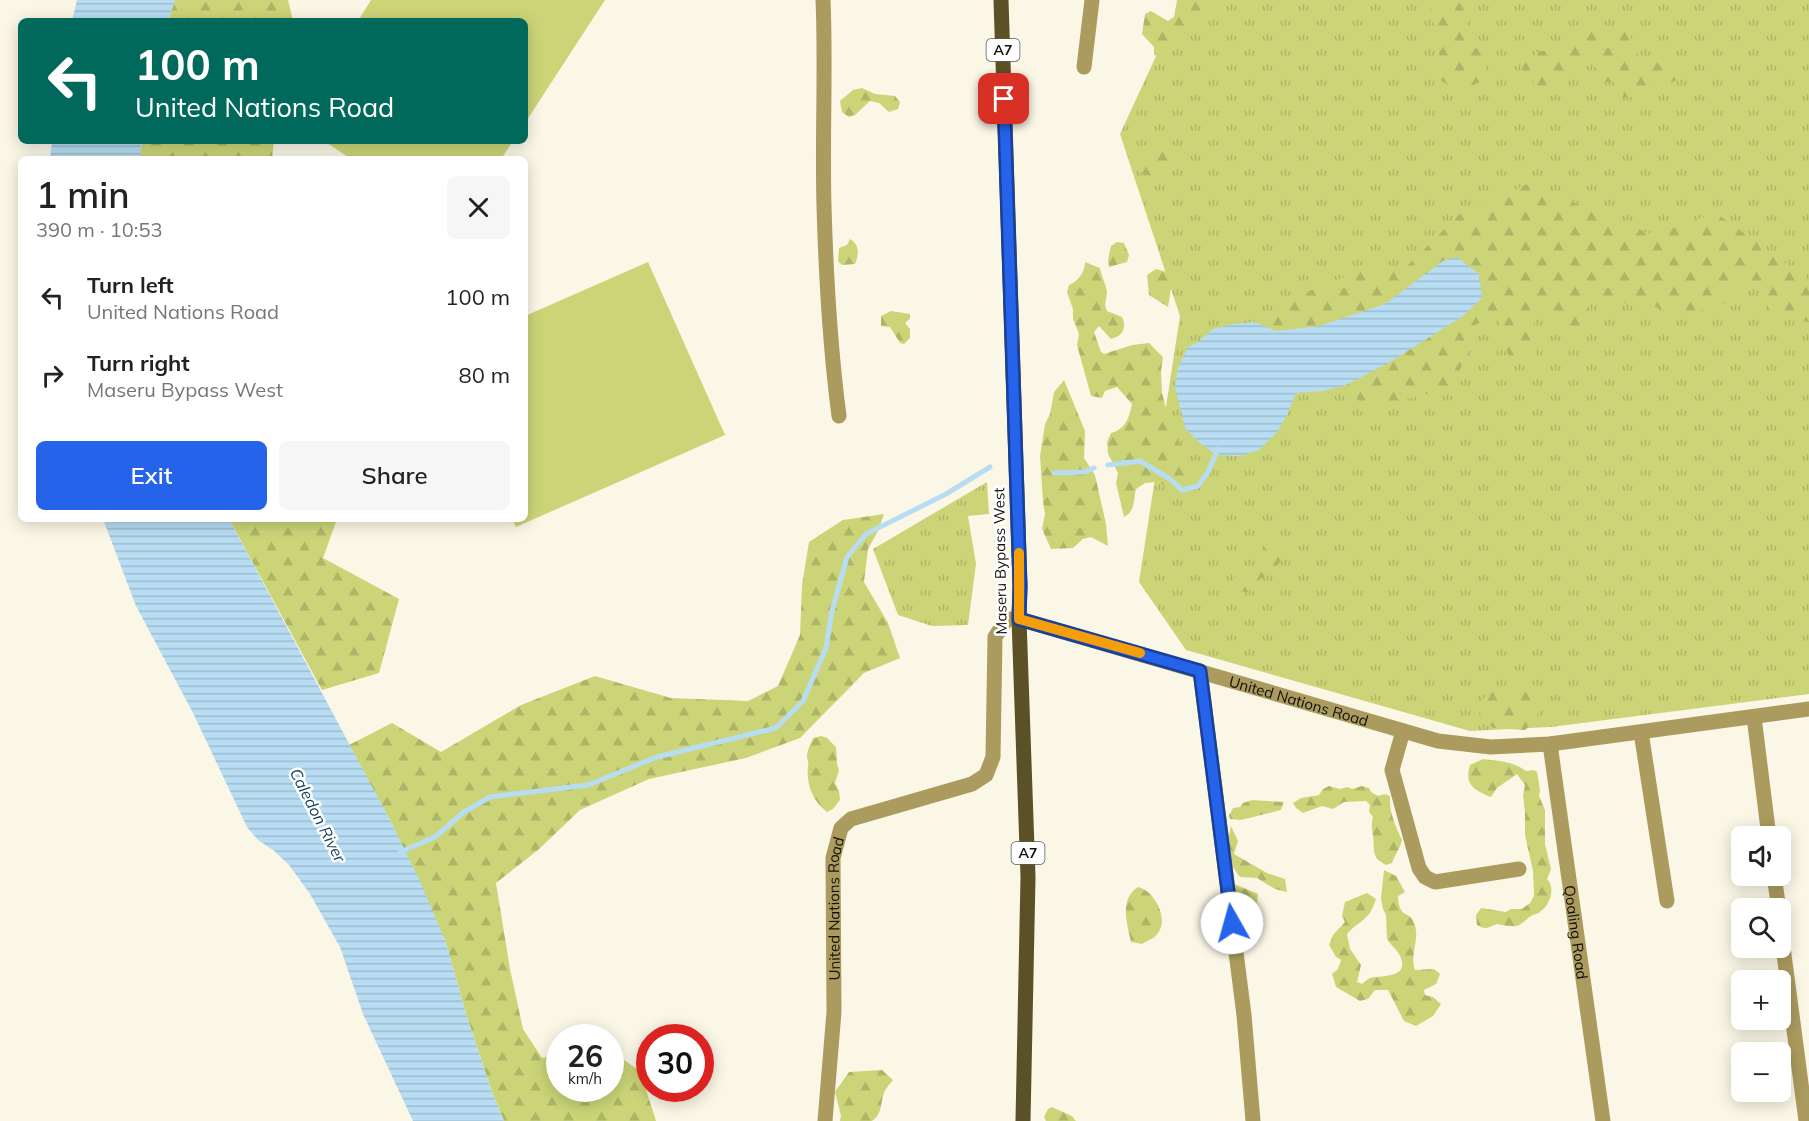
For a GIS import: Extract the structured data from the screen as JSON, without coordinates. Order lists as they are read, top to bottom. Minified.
{"streets":{"main road":["A7","Maseru Bypass West"],"street":["United Nations Road","Qoaling Road"]},"crossings":[["Maseru Bypass West","United Nations Road"],["United Nations Road","Qoaling Road"]],"water":["Caledon River"],"page":{"turn":["100 m","United Nations Road"],"heading":["1 min","390 m · 10:53"],"list":[{"name":"Turn left","note":"United Nations Road","value":"100 m"},{"name":"Turn right","note":"Maseru Bypass West","value":"80 m"}],"buttons":["Exit","Share"],"map_buttons":["+","−"],"speed":"26 km/h","limit":"30"}}
